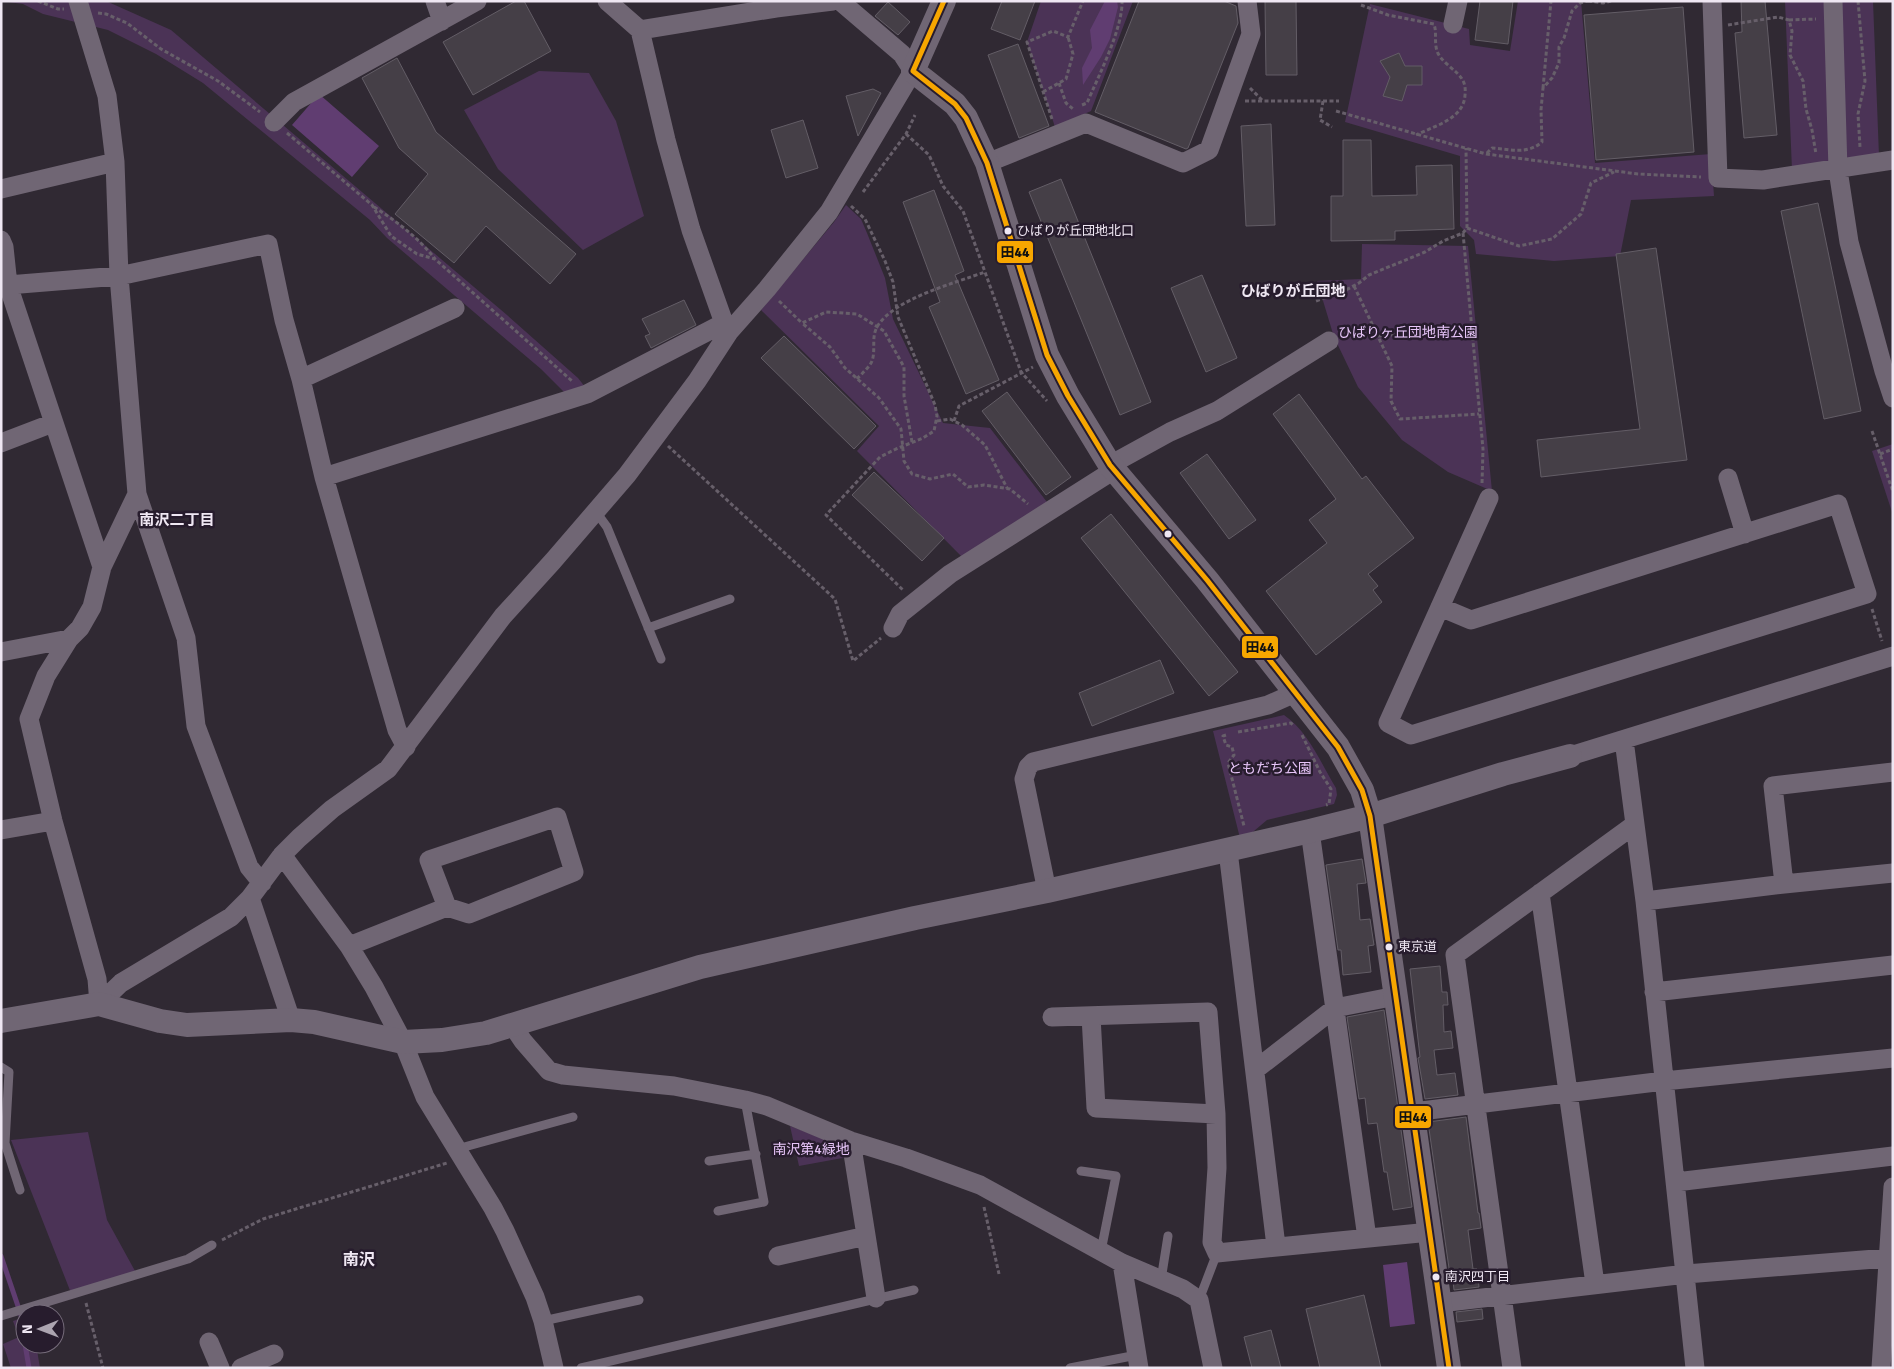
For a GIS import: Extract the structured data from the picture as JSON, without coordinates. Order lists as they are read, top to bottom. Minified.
{"districts":["ひばりが丘団地","南沢二丁目","南沢"],"parks":["ひばりヶ丘団地南公園","ともだち公園","南沢第4緑地"],"places":["ひばりが丘団地北口","東京道","南沢四丁目"],"lines":["transit line 田44"],"north":"left"}
